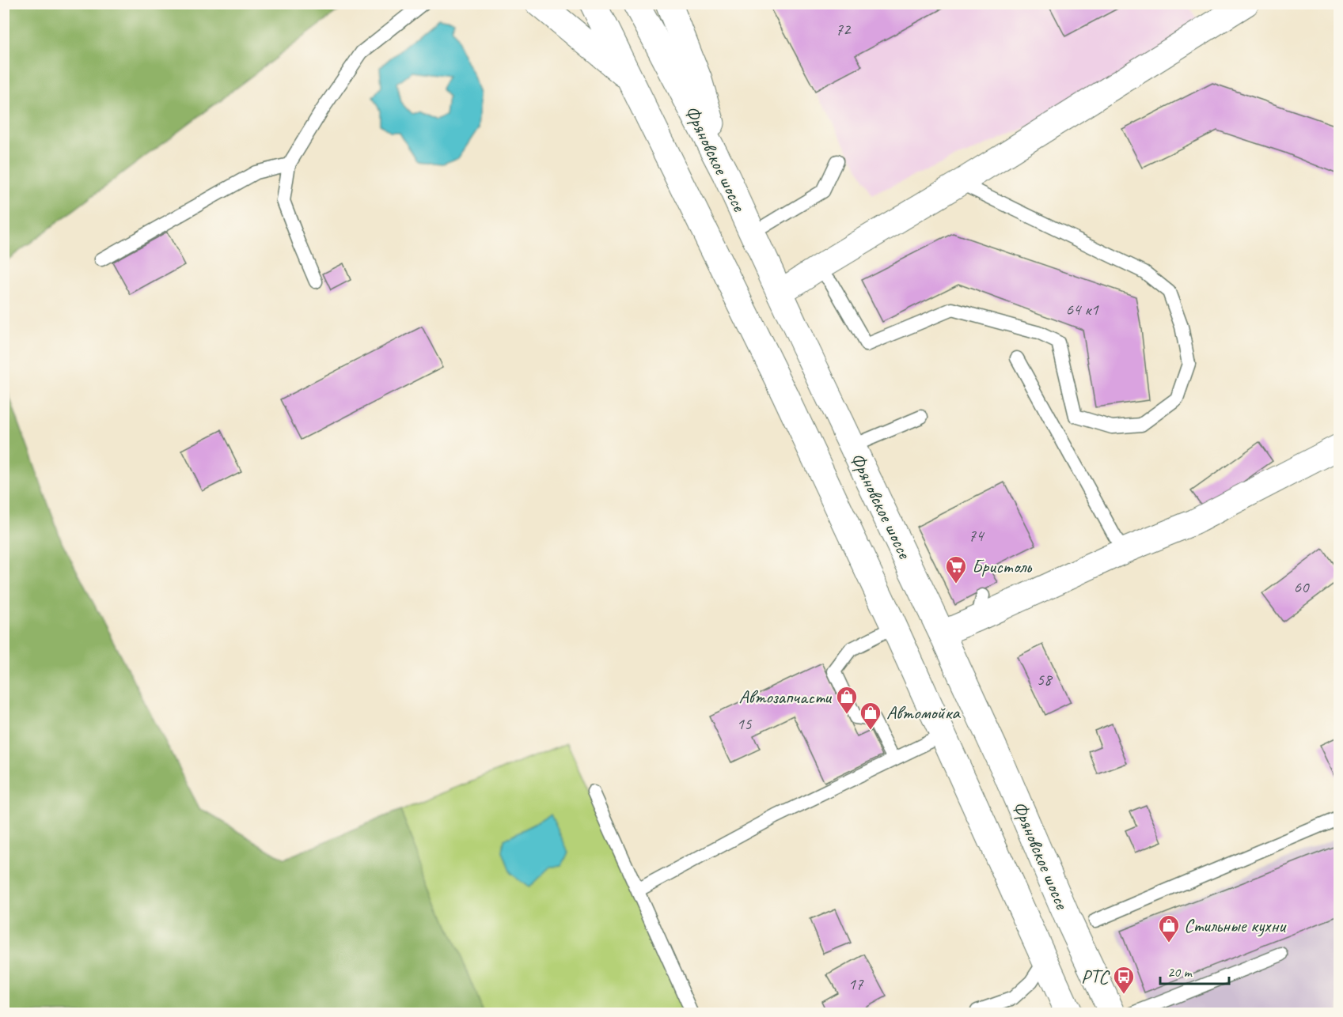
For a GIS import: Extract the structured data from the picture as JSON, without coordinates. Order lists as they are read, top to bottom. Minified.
{"streets":{"main road":["Фряновское шоссе"]},"places":{"supermarket":["Бристоль"],"shop":["Автозапчасти","Автомойка","Стильные кухни"],"bus stop":["РТС"]},"house_numbers":["72","64 к1","74","60","58","15","17"],"scale_bar":"20 m"}
